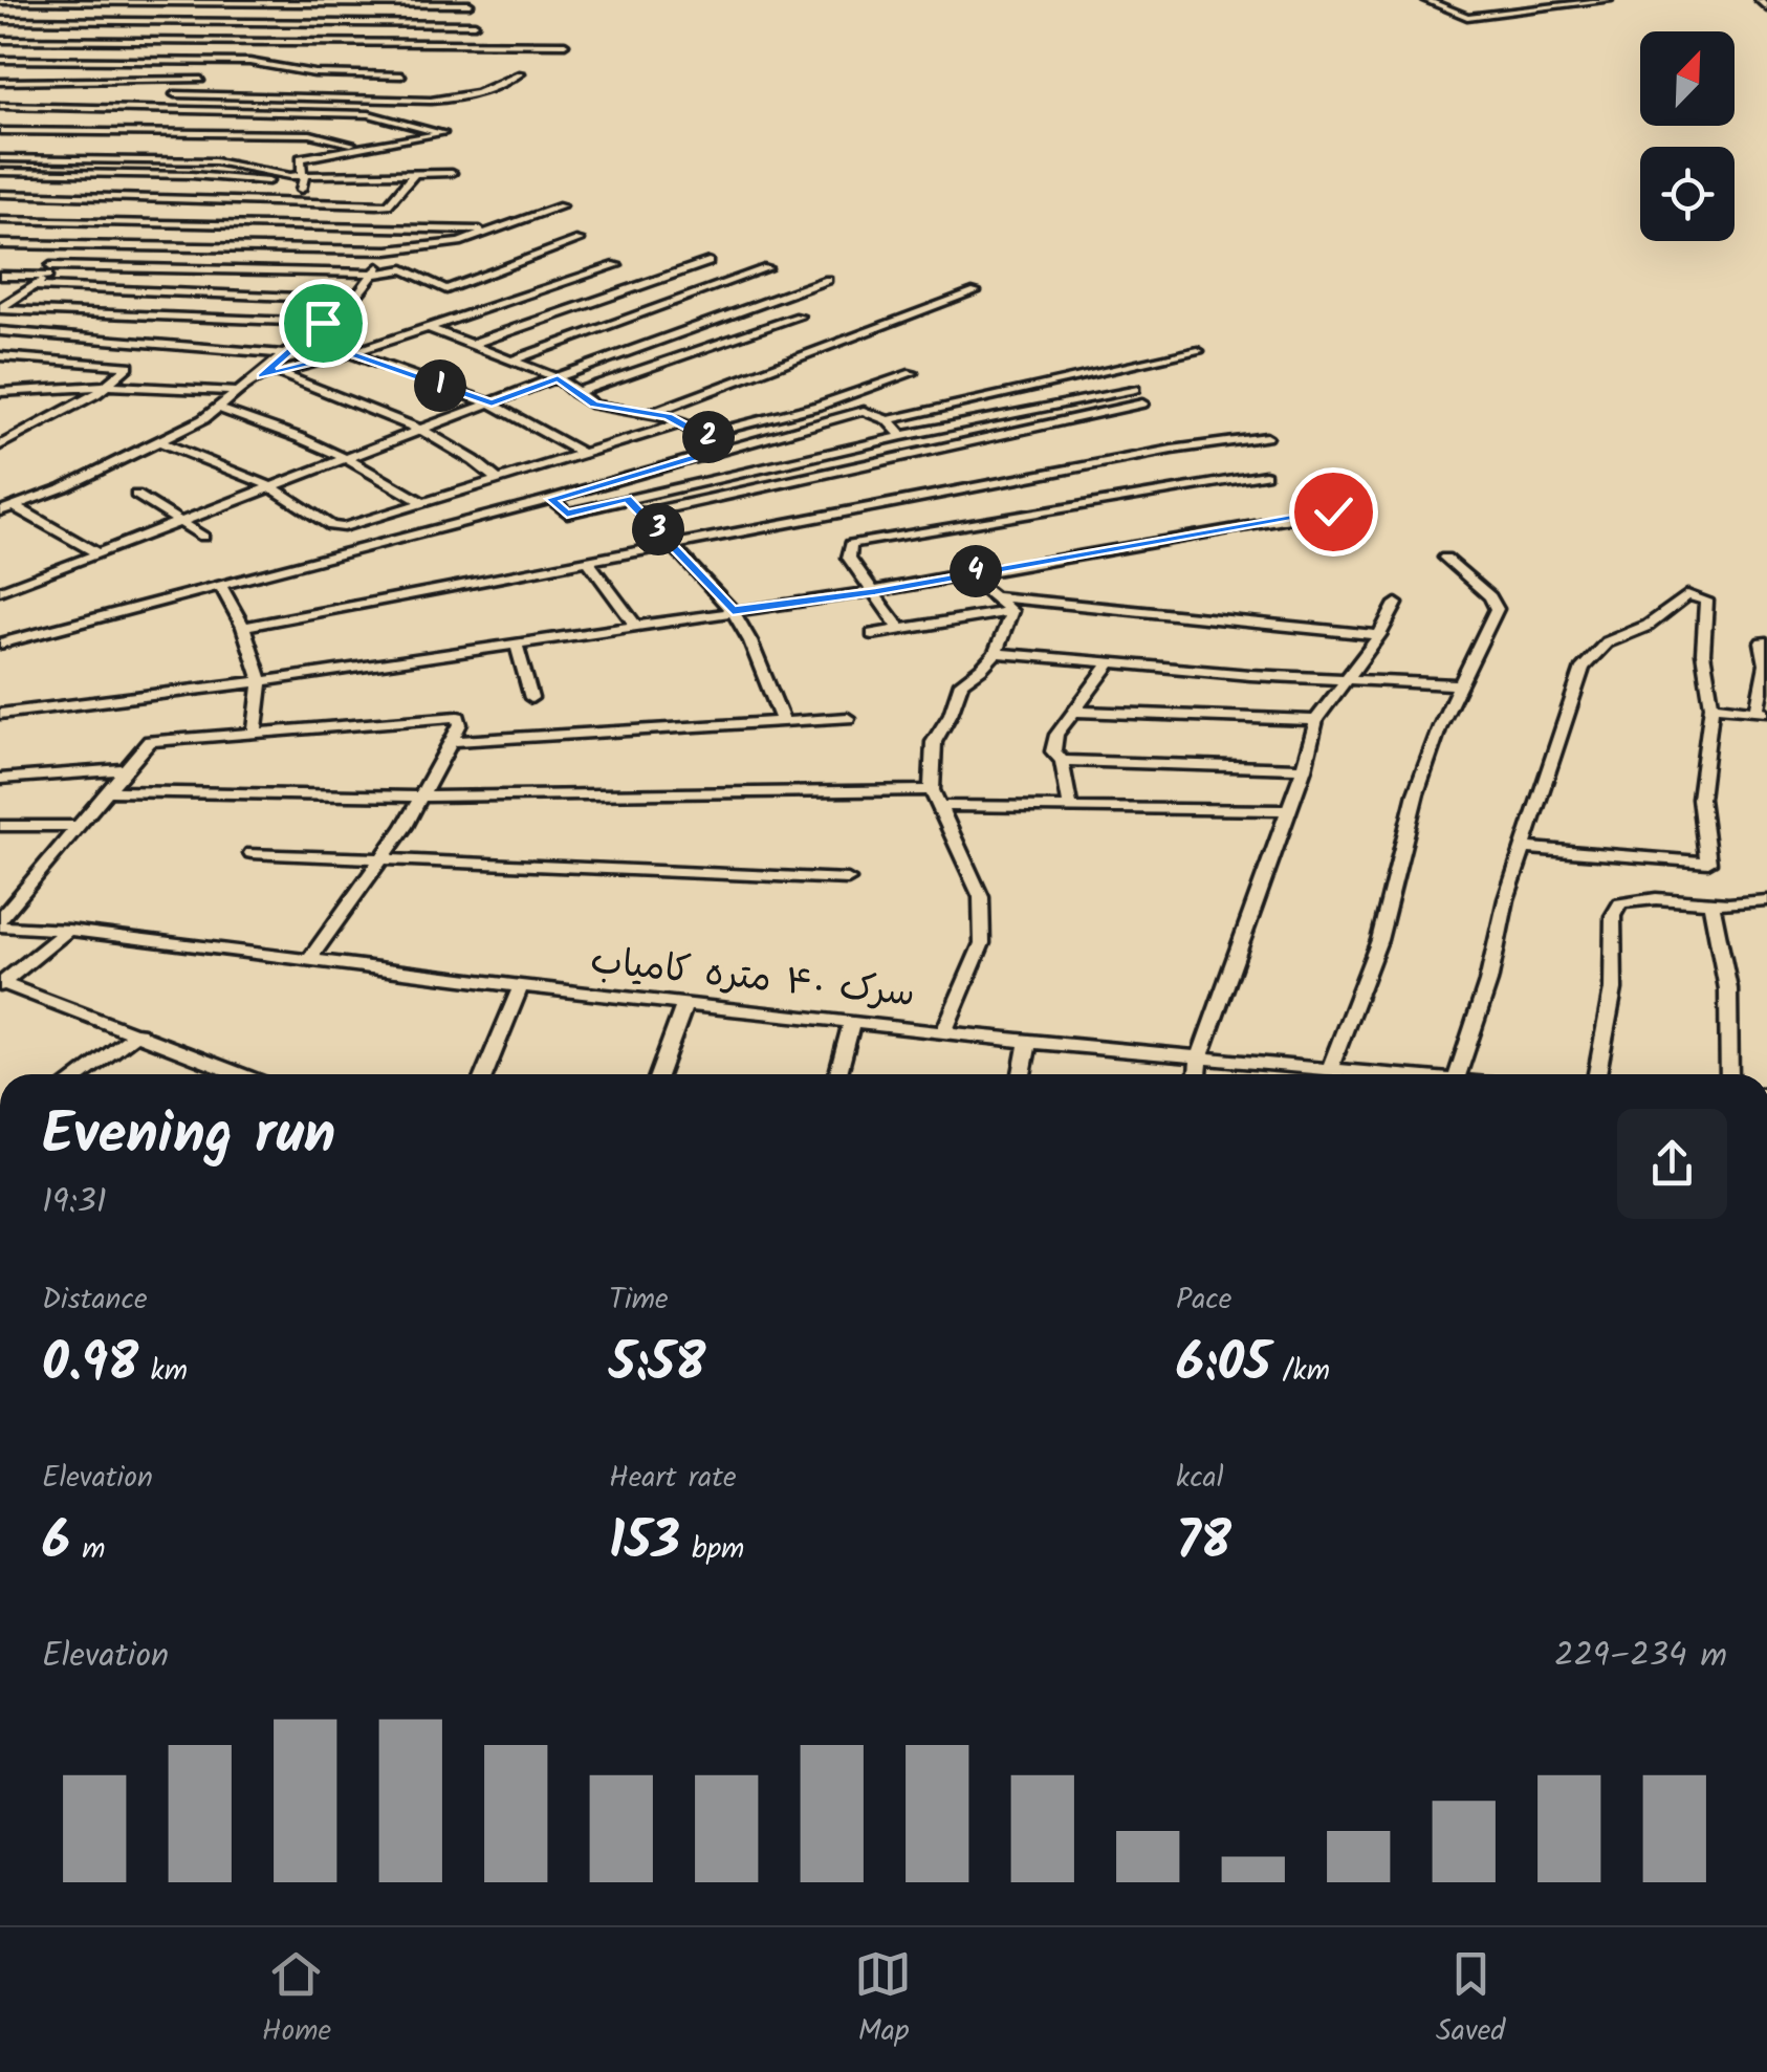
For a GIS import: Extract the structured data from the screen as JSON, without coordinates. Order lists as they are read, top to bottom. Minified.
{"streets":{"street":["سرک ۴۰ متره کامیاب"]},"north":"top right","page":{"pins":["1","2","3","4"],"heading":["Evening run","19:31"],"stats":[["Distance","0.98 km"],["Time","5:58"],["Pace","6:05 /km"],["Elevation","6 m"],["Heart rate","153 bpm"],["kcal","78"]],"chart":["Elevation","229–234 m"],"tabs":["Home","Map","Saved"]}}
